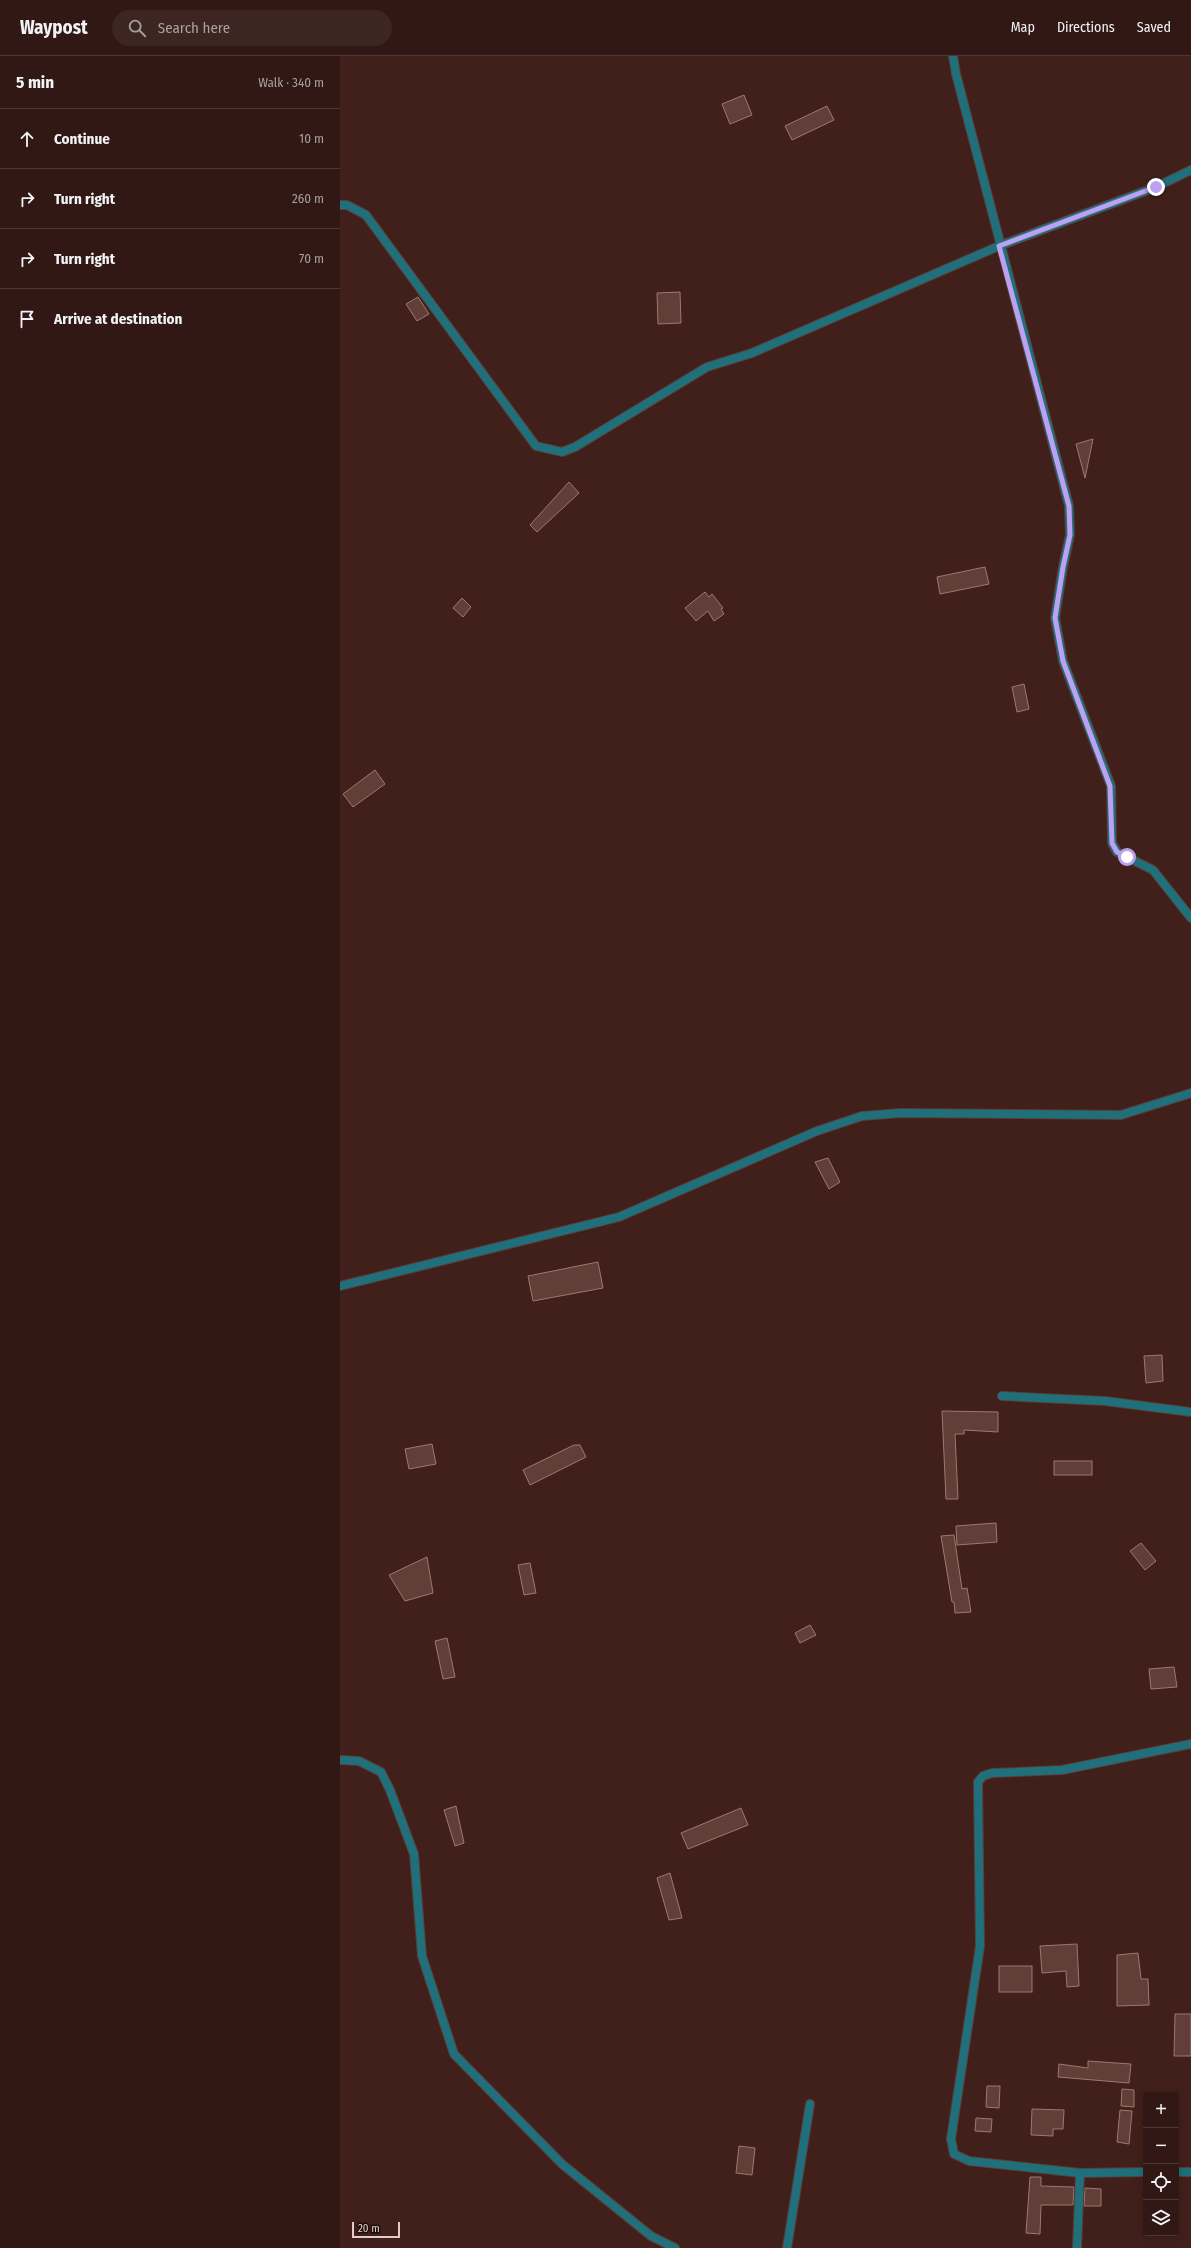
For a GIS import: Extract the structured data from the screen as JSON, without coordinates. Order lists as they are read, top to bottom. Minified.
{"scale_bar":"20 m","page":{"header":"Waypost","search":"Search here","nav":["Map","Directions","Saved"],"heading":["5 min","Walk · 340 m"],"list":[["Continue","10 m"],["Turn right","260 m"],["Turn right","70 m"],"Arrive at destination"],"map_buttons":["+","−"],"scale":"20 m"}}
